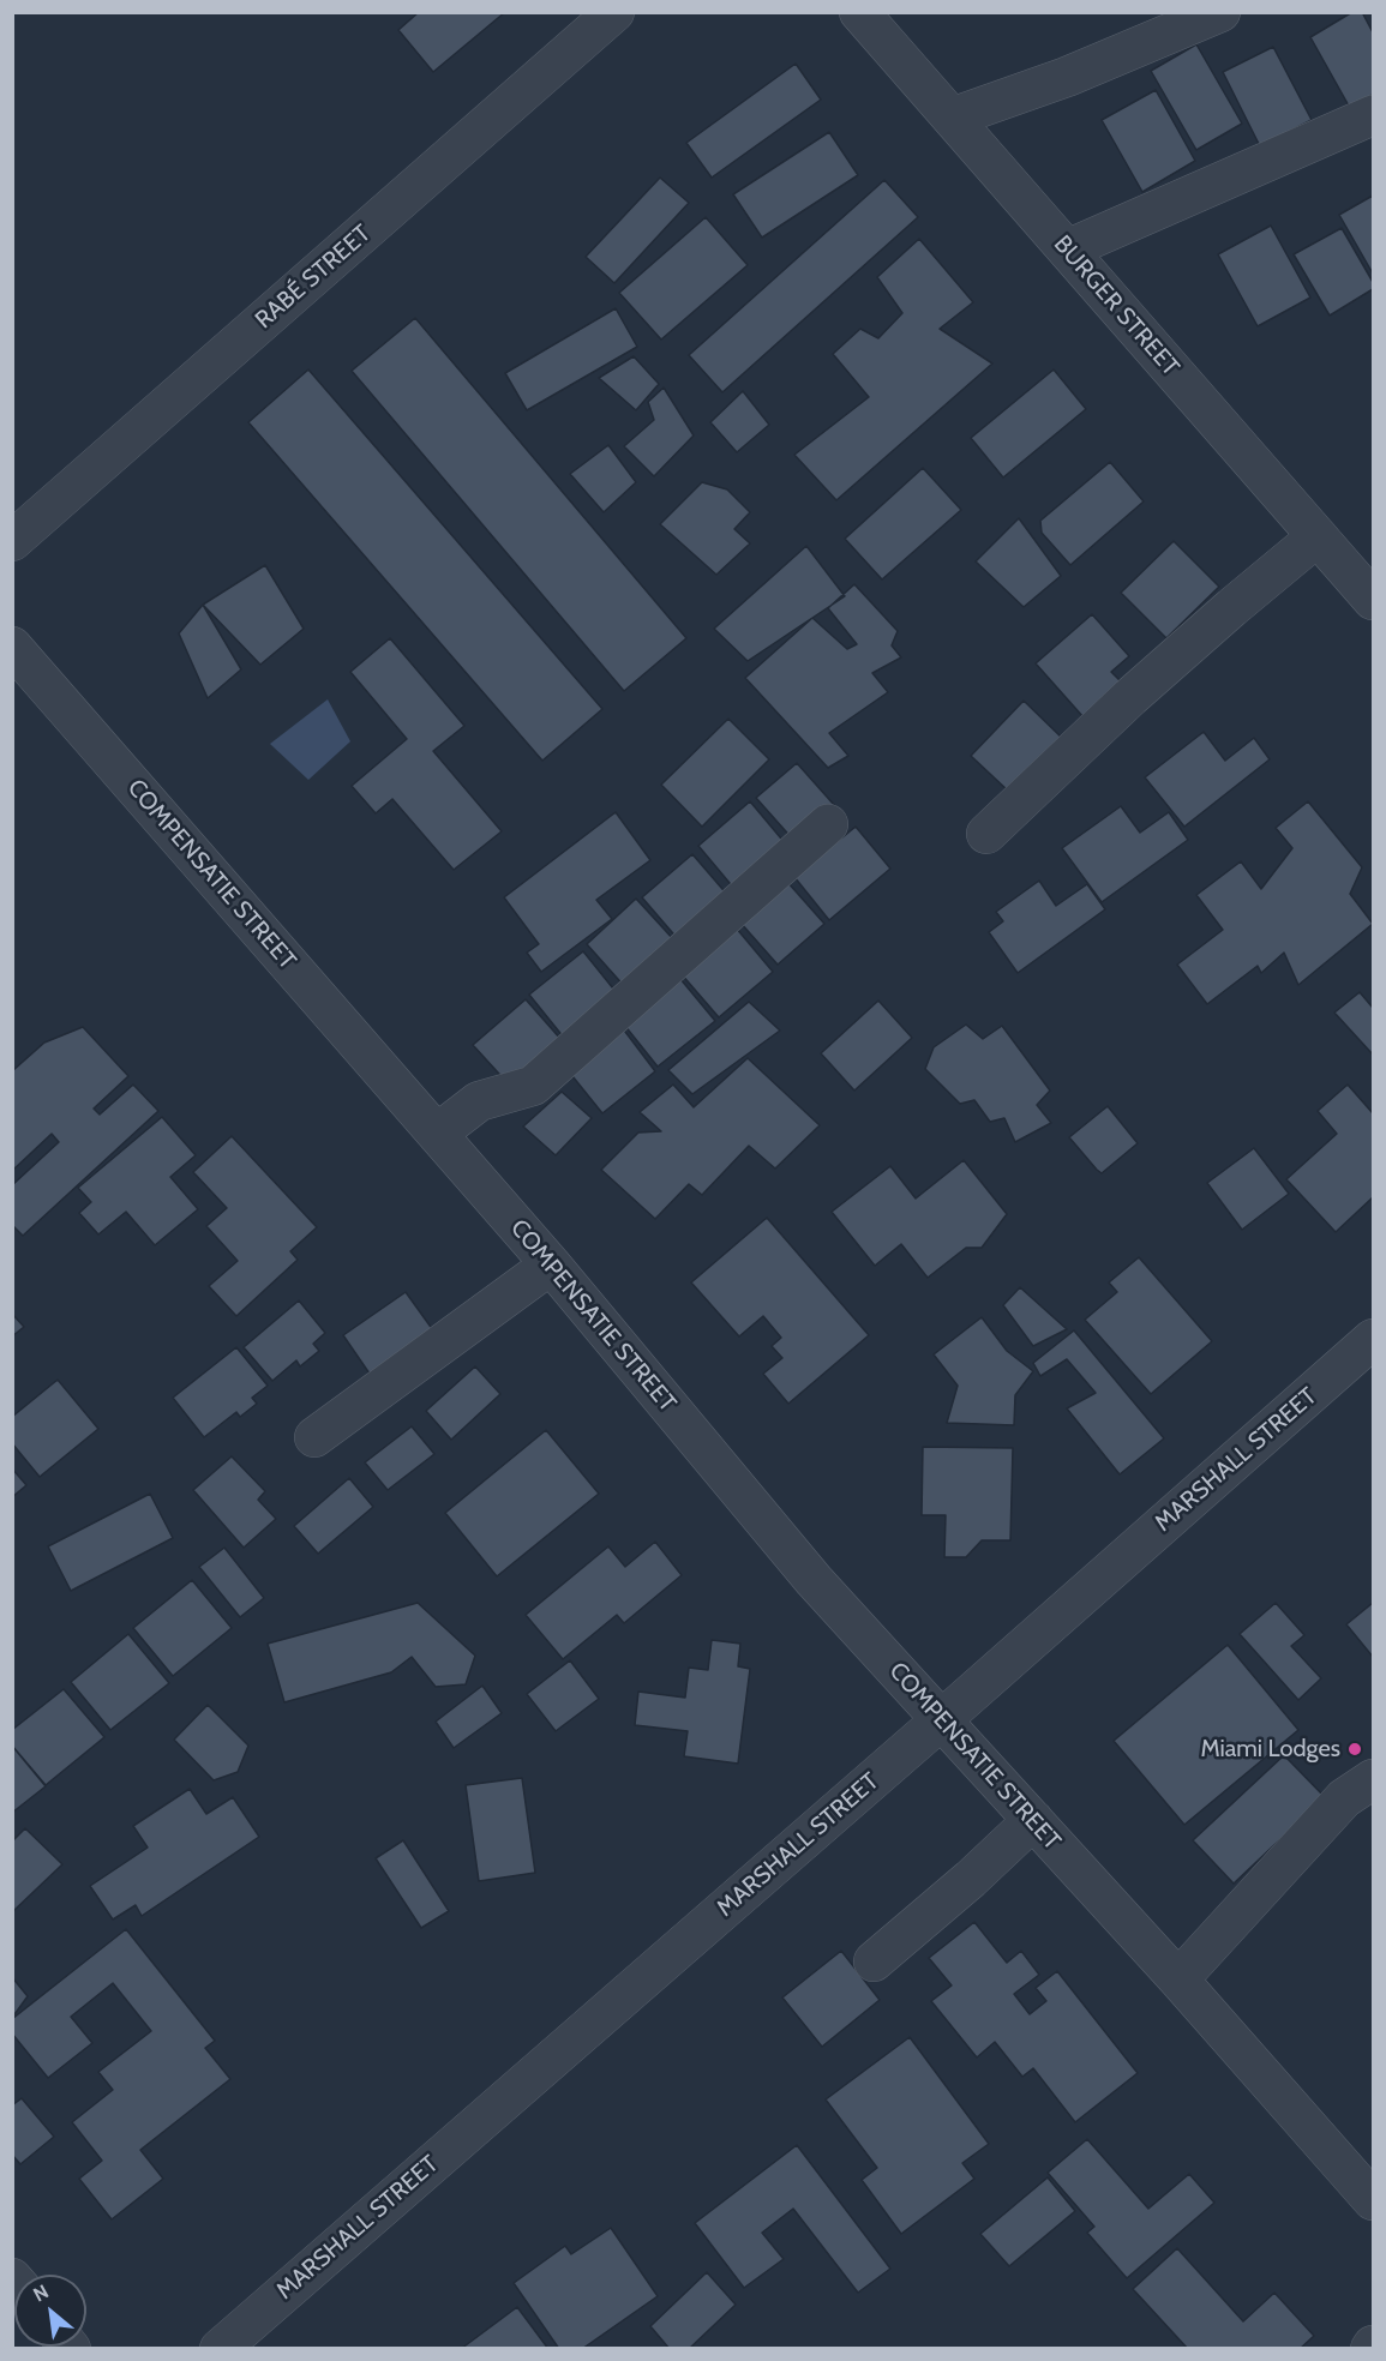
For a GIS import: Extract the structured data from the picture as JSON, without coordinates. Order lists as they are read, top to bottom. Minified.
{"streets":{"street":["RABÉ STREET","BURGER STREET","COMPENSATIE STREET","MARSHALL STREET"]},"crossings":[["COMPENSATIE STREET","MARSHALL STREET"]],"places":["Miami Lodges"],"north":"top left"}
